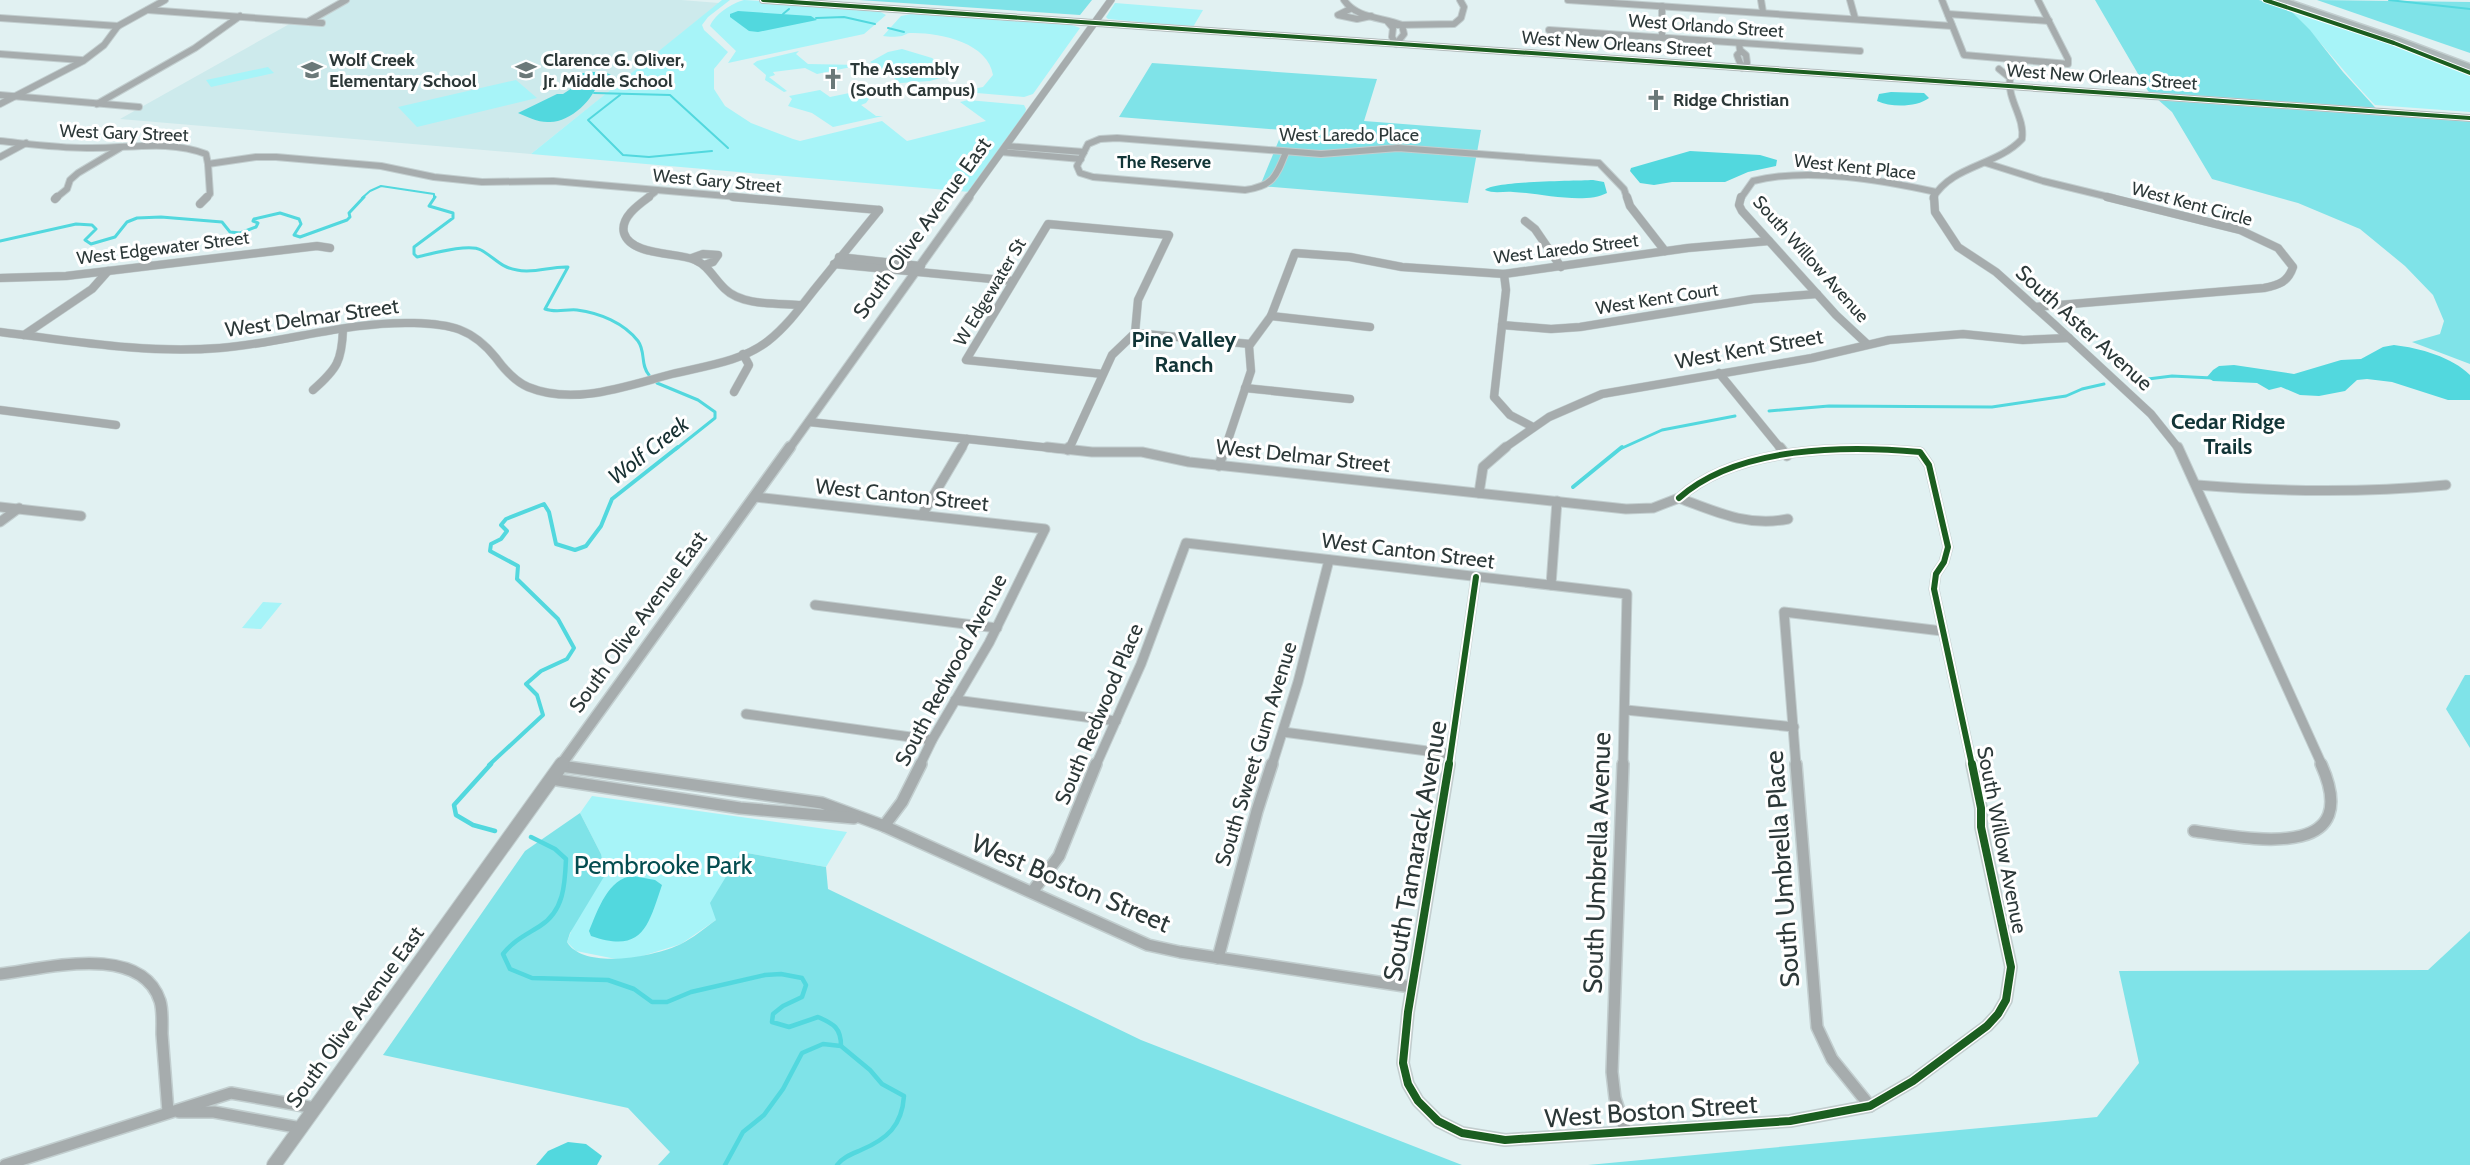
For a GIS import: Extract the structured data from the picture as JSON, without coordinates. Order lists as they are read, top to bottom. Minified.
{"streets":{"street":["West Orlando Street","West New Orleans Street","West Gary Street","West Laredo Place","West Kent Place","West Kent Circle","South Olive Avenue East","West Edgewater Street","West Laredo Street","South Willow Avenue","W Edgewater St","West Kent Court","West Delmar Street","South Aster Avenue","West Kent Street","West Canton Street","South Redwood Avenue","South Redwood Place","South Sweet Gum Avenue","South Tamarack Avenue","South Umbrella Avenue","South Umbrella Place","West Boston Street"]},"crossings":[["West New Orleans Street","South Olive Avenue East"],["West Gary Street","West Delmar Street"],["West Laredo Place","West Laredo Street"],["West Kent Place","South Willow Avenue"],["West Kent Place","South Aster Avenue"],["West Kent Circle","South Aster Avenue"],["South Olive Avenue East","West Delmar Street"],["South Olive Avenue East","West Canton Street"],["South Olive Avenue East","West Boston Street"],["West Laredo Street","South Willow Avenue"],["South Willow Avenue","West Kent Court"],["South Willow Avenue","West Delmar Street"],["South Willow Avenue","West Kent Street"],["South Willow Avenue","South Umbrella Place"],["South Willow Avenue","West Boston Street"],["West Delmar Street","West Kent Street"],["South Aster Avenue","West Kent Street"],["West Canton Street","South Redwood Avenue"],["West Canton Street","South Redwood Place"],["West Canton Street","South Sweet Gum Avenue"],["West Canton Street","South Tamarack Avenue"],["West Canton Street","South Umbrella Avenue"],["South Redwood Avenue","West Boston Street"],["South Redwood Place","West Boston Street"],["South Sweet Gum Avenue","West Boston Street"],["South Tamarack Avenue","West Boston Street"],["South Umbrella Avenue","West Boston Street"],["South Umbrella Place","West Boston Street"]],"districts":["The Reserve","Pine Valley Ranch","Cedar Ridge Trails"],"water":["Wolf Creek"],"parks":["Pembrooke Park"],"places":{"school or university":["Wolf Creek Elementary School","Clarence G. Oliver, Jr. Middle School"],"church":["The Assembly (South Campus)","Ridge Christian"]}}
